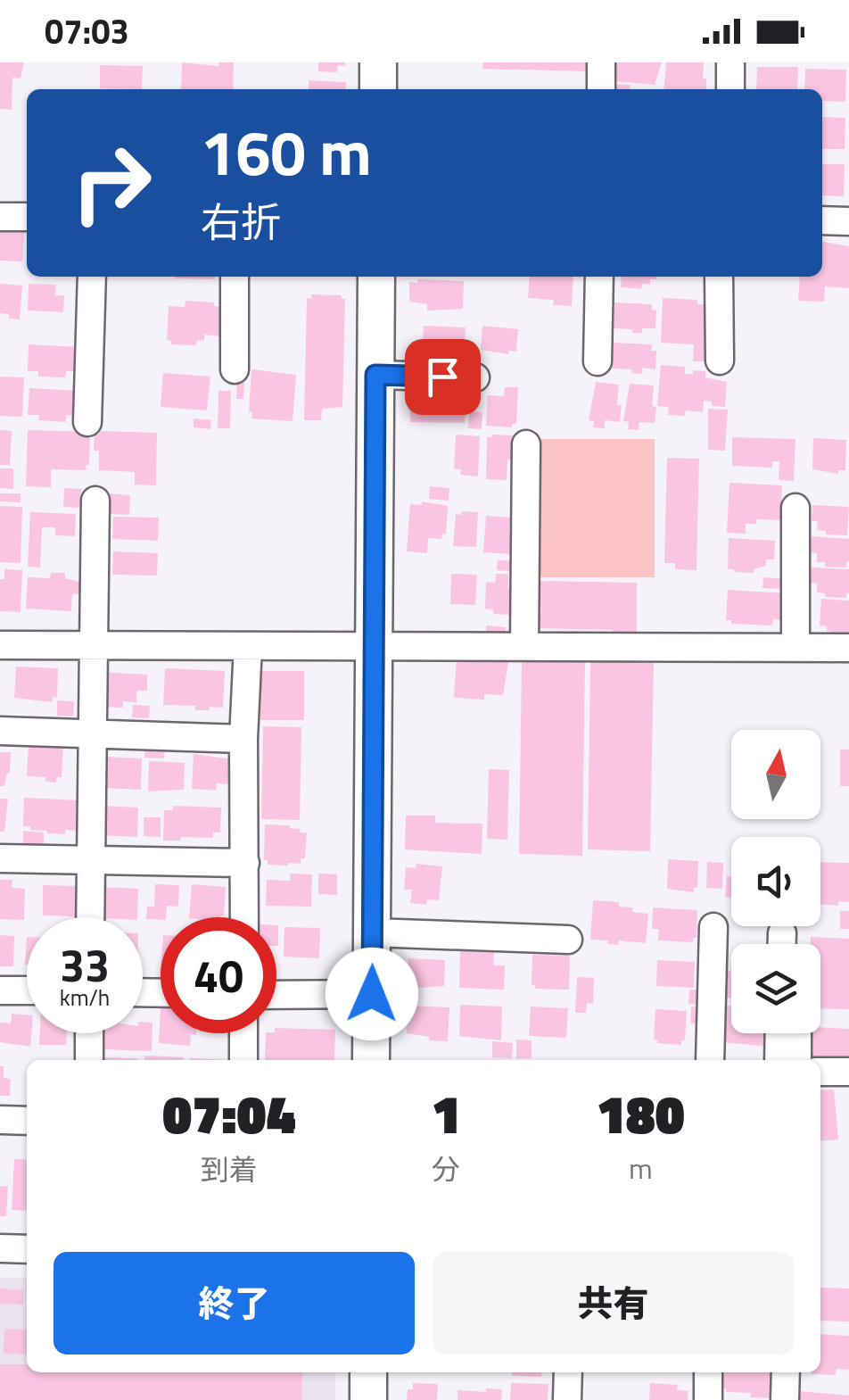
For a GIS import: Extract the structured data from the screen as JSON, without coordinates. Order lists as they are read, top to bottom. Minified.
{"north":"top","page":{"status":"07:03","turn":["160 m","右折"],"speed":"33 km/h","limit":"40","eta":["07:04","到着","1","分","180","m"],"buttons":["終了","共有"]}}
